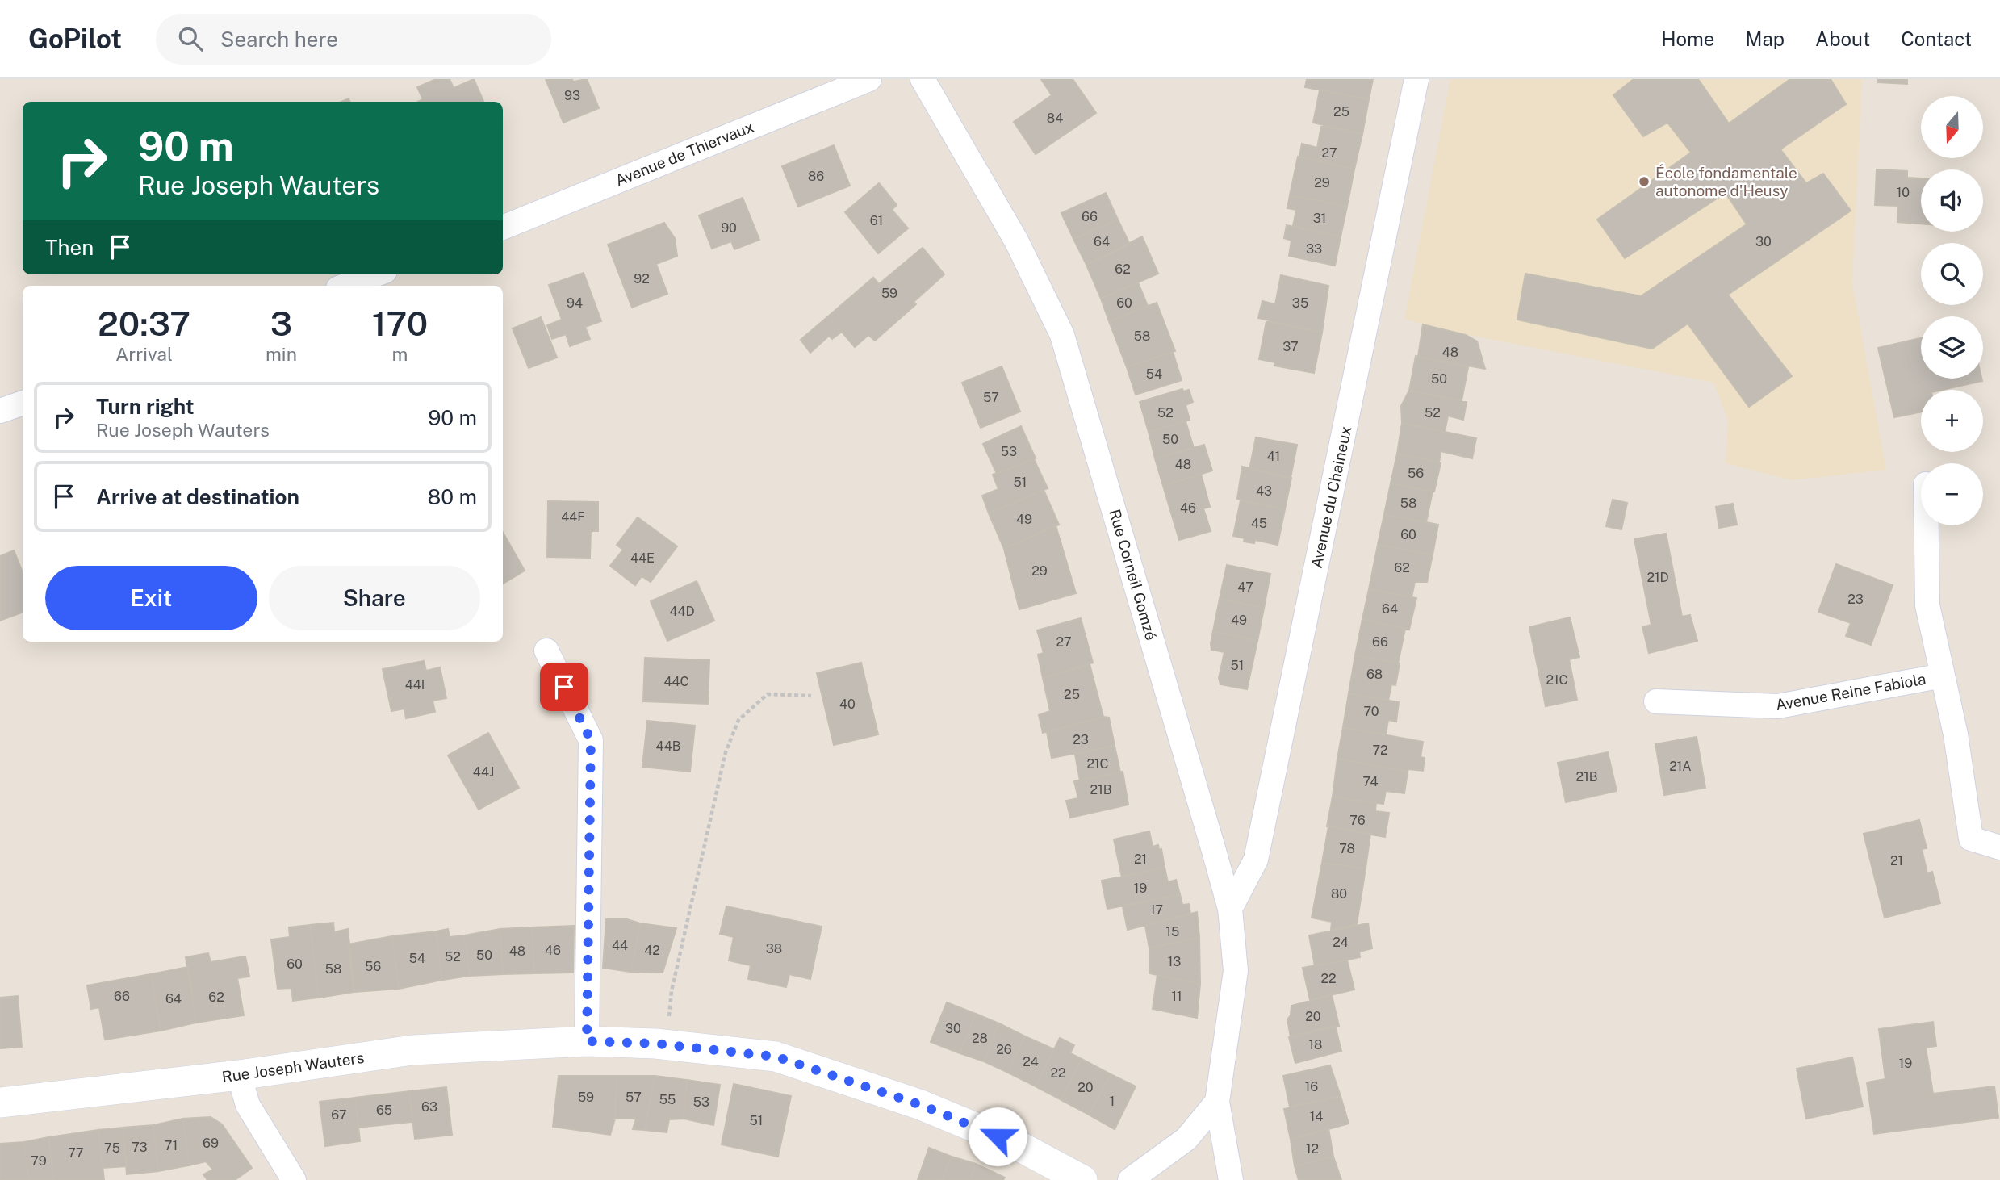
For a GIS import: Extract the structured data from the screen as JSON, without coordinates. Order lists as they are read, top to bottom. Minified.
{"streets":{"street":["Avenue de Thiervaux","Avenue du Chaineux","Rue Corneil Gomzé","Avenue Reine Fabiola","Rue Joseph Wauters"]},"crossings":[["Avenue du Chaineux","Rue Corneil Gomzé"]],"places":["École fondamentale autonome d'Heusy"],"house_numbers":["93","25","84","27","86","29","10","66","31","61","90","64","30","33","62","92","59","94","60","35","58","37","48","54","50","57","52","52","50","53","41","48","56","51","43","58","46","44F","49","45","60","44E","62","29","21D","47","23","64","44D","49","27","66","51","68","21C","44C","44I","25","40","70","23","44B","72","21C","21A","44J","21B","74","21B","76","78","21","21","19","80","17","15","24","44","38","46","42","48","50","52","54","13","60","56","58","22","66","11","62","64","20","30","28","18","26","24","19","22","16","20","59","57","55","1","53","63","65","67","14","51","69","71","73","75","12","77","79"],"north":"bottom","page":{"header":"GoPilot","search":"Search here","nav":["Home","Map","About","Contact"],"map_buttons":["+","−"],"turn":["90 m","Rue Joseph Wauters"],"then":"Then","eta":["20:37","Arrival","3","min","170","m"],"list":[{"name":"Turn right","note":"Rue Joseph Wauters","value":"90 m"},{"name":"Arrive at destination","value":"80 m"}],"buttons":["Exit","Share"]}}
